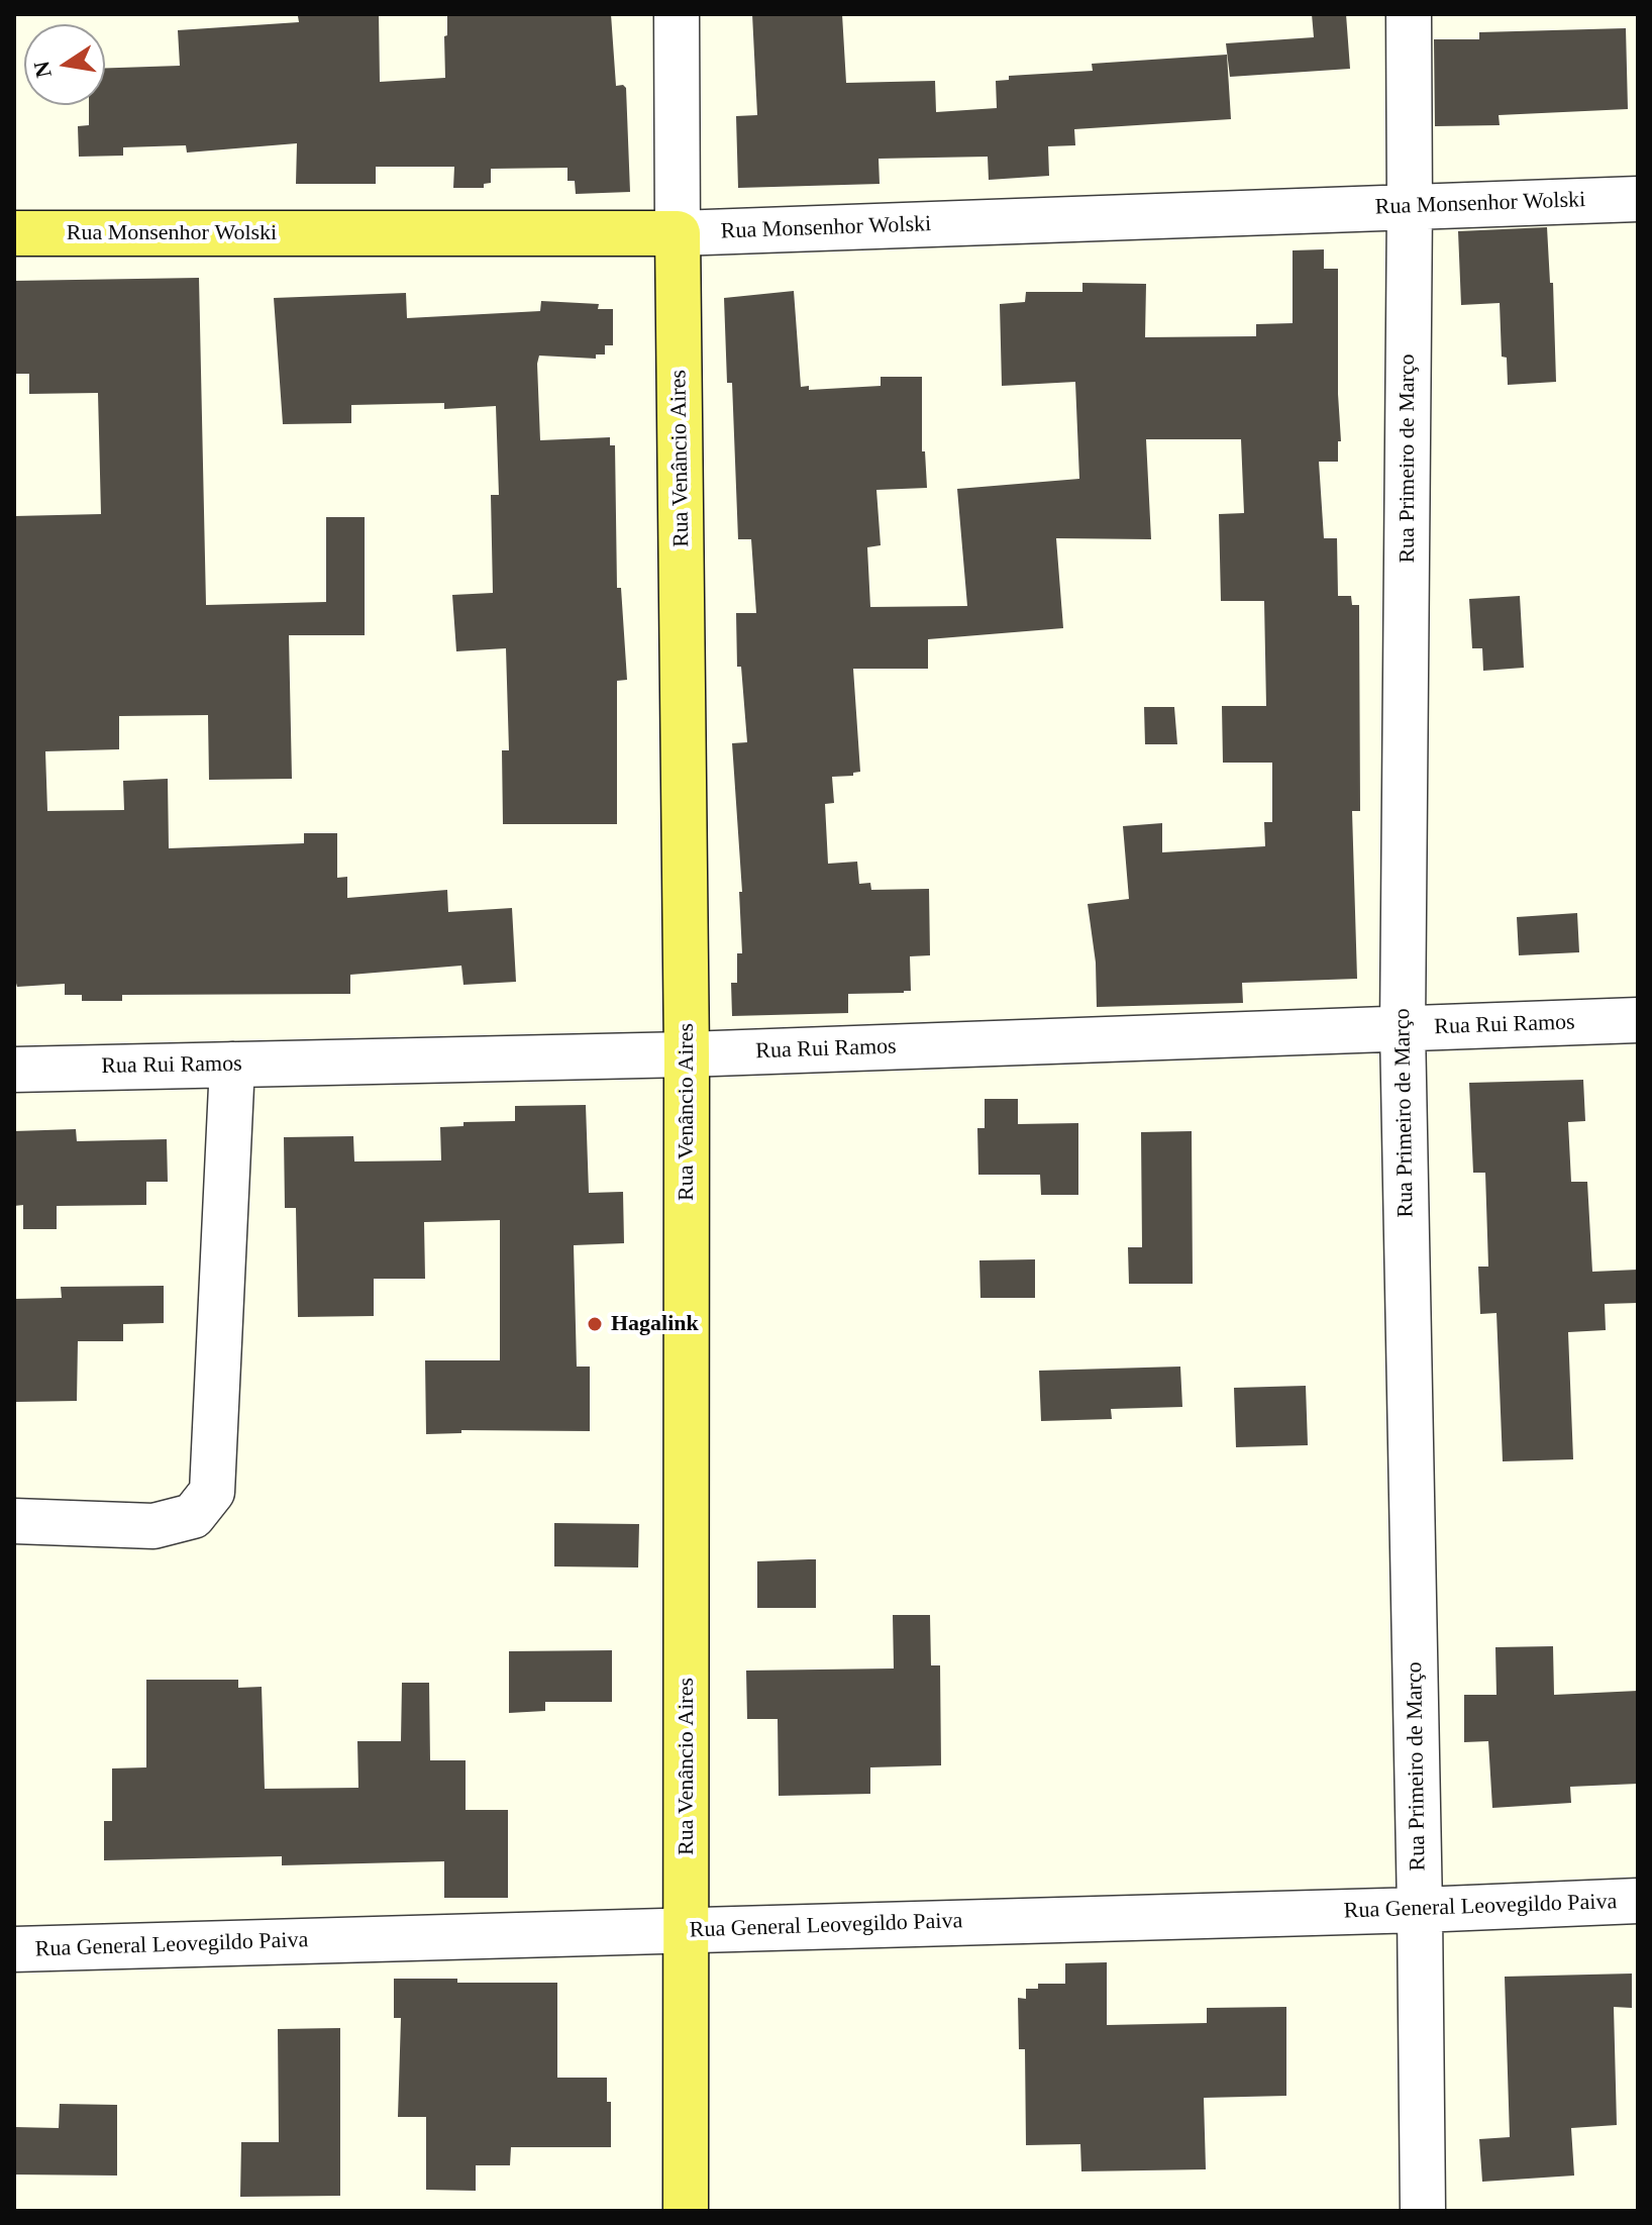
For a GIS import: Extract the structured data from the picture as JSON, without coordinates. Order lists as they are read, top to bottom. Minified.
{"streets":{"main road":["Rua Monsenhor Wolski","Rua Venâncio Aires"],"street":["Rua Primeiro de Março","Rua Rui Ramos","Rua General Leovegildo Paiva"]},"crossings":[["Rua Monsenhor Wolski","Rua Venâncio Aires"],["Rua Monsenhor Wolski","Rua Primeiro de Março"],["Rua Venâncio Aires","Rua Rui Ramos"],["Rua Venâncio Aires","Rua General Leovegildo Paiva"],["Rua Primeiro de Março","Rua Rui Ramos"],["Rua Primeiro de Março","Rua General Leovegildo Paiva"]],"places":["Hagalink"],"north":"left"}
